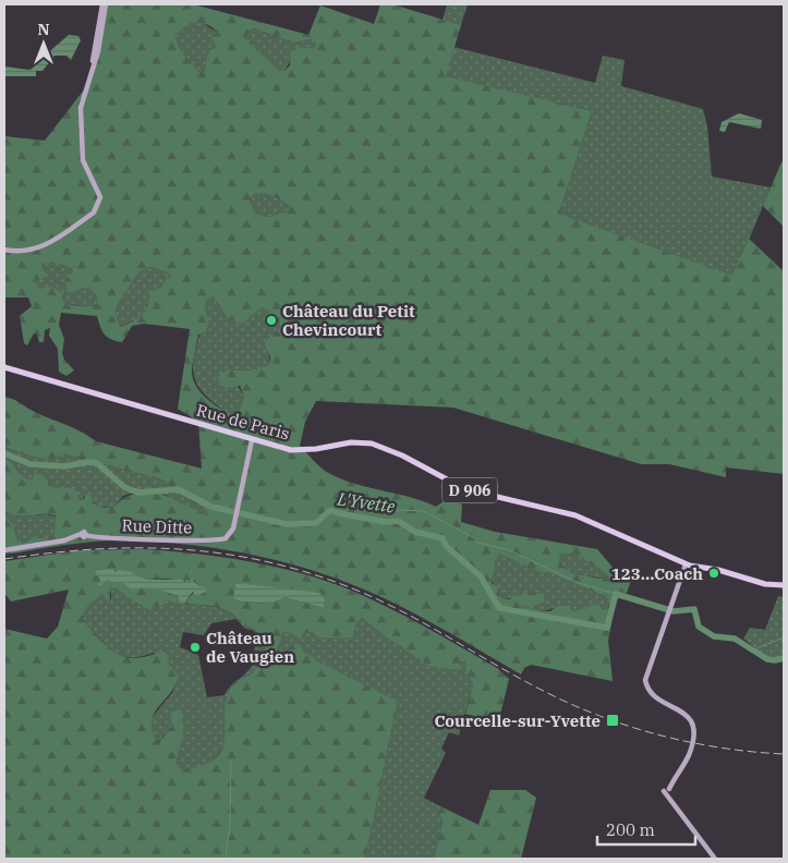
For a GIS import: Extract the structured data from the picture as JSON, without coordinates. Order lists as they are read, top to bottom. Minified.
{"streets":{"main road":["Rue de Paris","D 906"],"street":["Rue Ditte"]},"crossings":[["Rue de Paris","Rue Ditte"]],"water":["L'Yvette"],"places":{"other":["Château du Petit Chevincourt","123...Coach","Château de Vaugien"],"transit":["Courcelle-sur-Yvette"]},"scale_bar":"200 m","north":"top"}
